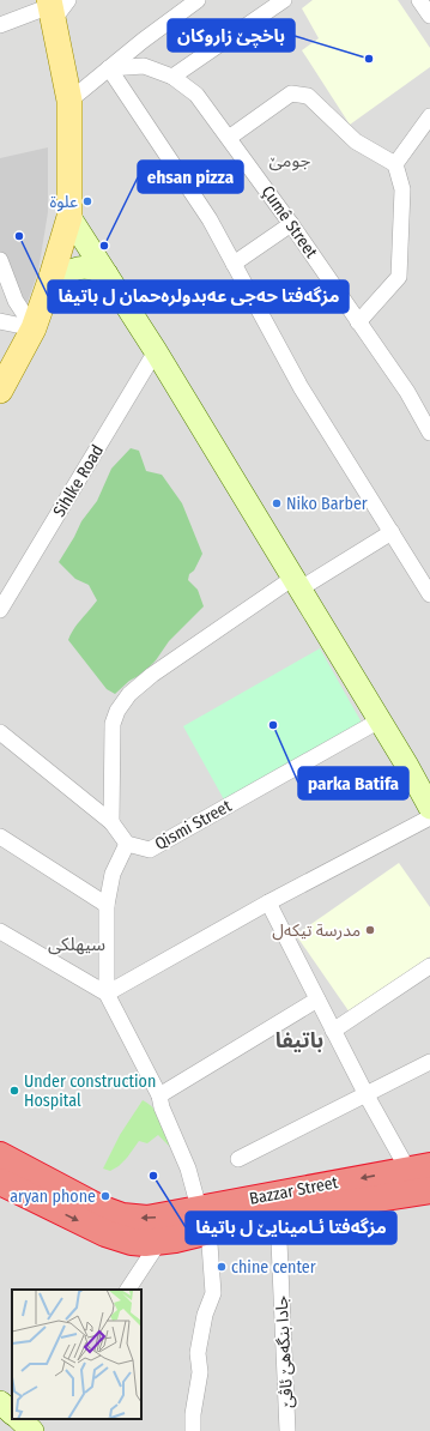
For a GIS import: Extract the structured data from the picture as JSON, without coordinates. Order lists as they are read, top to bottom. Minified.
{"streets":{"highway":["Bazzar Street"],"street":["Çumê Street","Sihlke Road","Qismi Street","جادا بنگەهێ ئاڤێ"]},"crossings":[["Bazzar Street","جادا بنگەهێ ئاڤێ"]],"districts":["جومێ","سيهلكى","باتیفا"],"places":["باخچێ زاروکان","علوة","مزگەفتا حەجی عەبدولرەحمان ل باتیفا","ehsan pizza","Niko Barber","parka Batifa","مدرسة تيكه‌ل","Under construction Hospital","مزگەفتا ئـامینایێ ل باتیفا","aryan phone","chine center"]}
